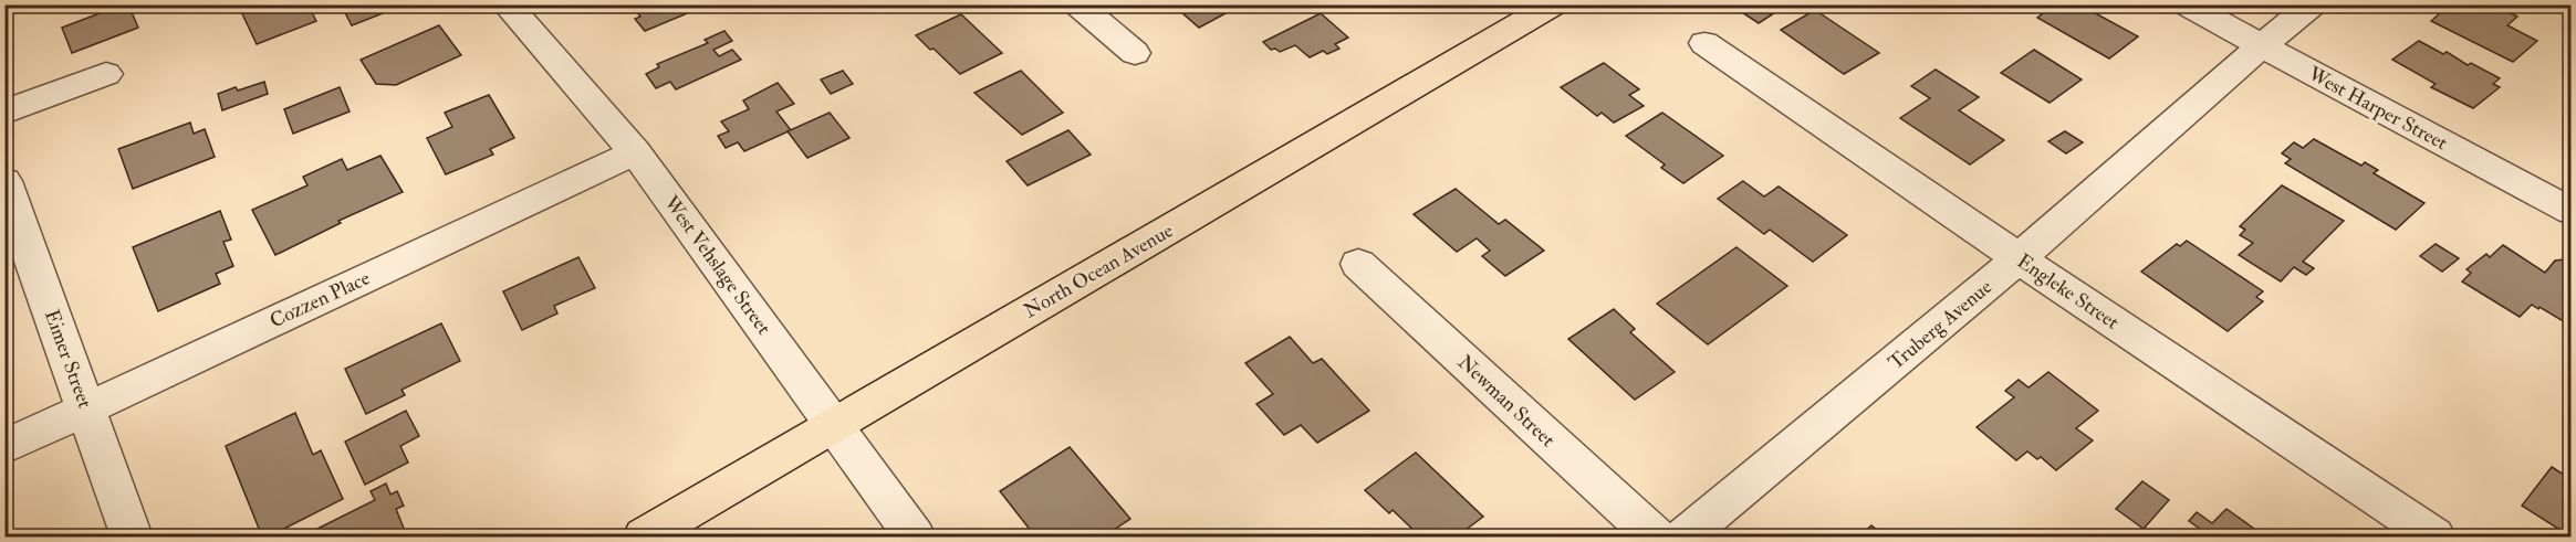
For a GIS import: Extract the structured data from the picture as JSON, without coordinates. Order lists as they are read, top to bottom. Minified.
{"streets":{"main road":["North Ocean Avenue"],"street":["West Harper Street","West Vehslage Street","Engleke Street","Cozzen Place","Truberg Avenue","Eimer Street","Newman Street"]},"crossings":[["West Harper Street","Truberg Avenue"],["West Vehslage Street","North Ocean Avenue"],["West Vehslage Street","Cozzen Place"],["Engleke Street","Truberg Avenue"],["Cozzen Place","Eimer Street"]]}
